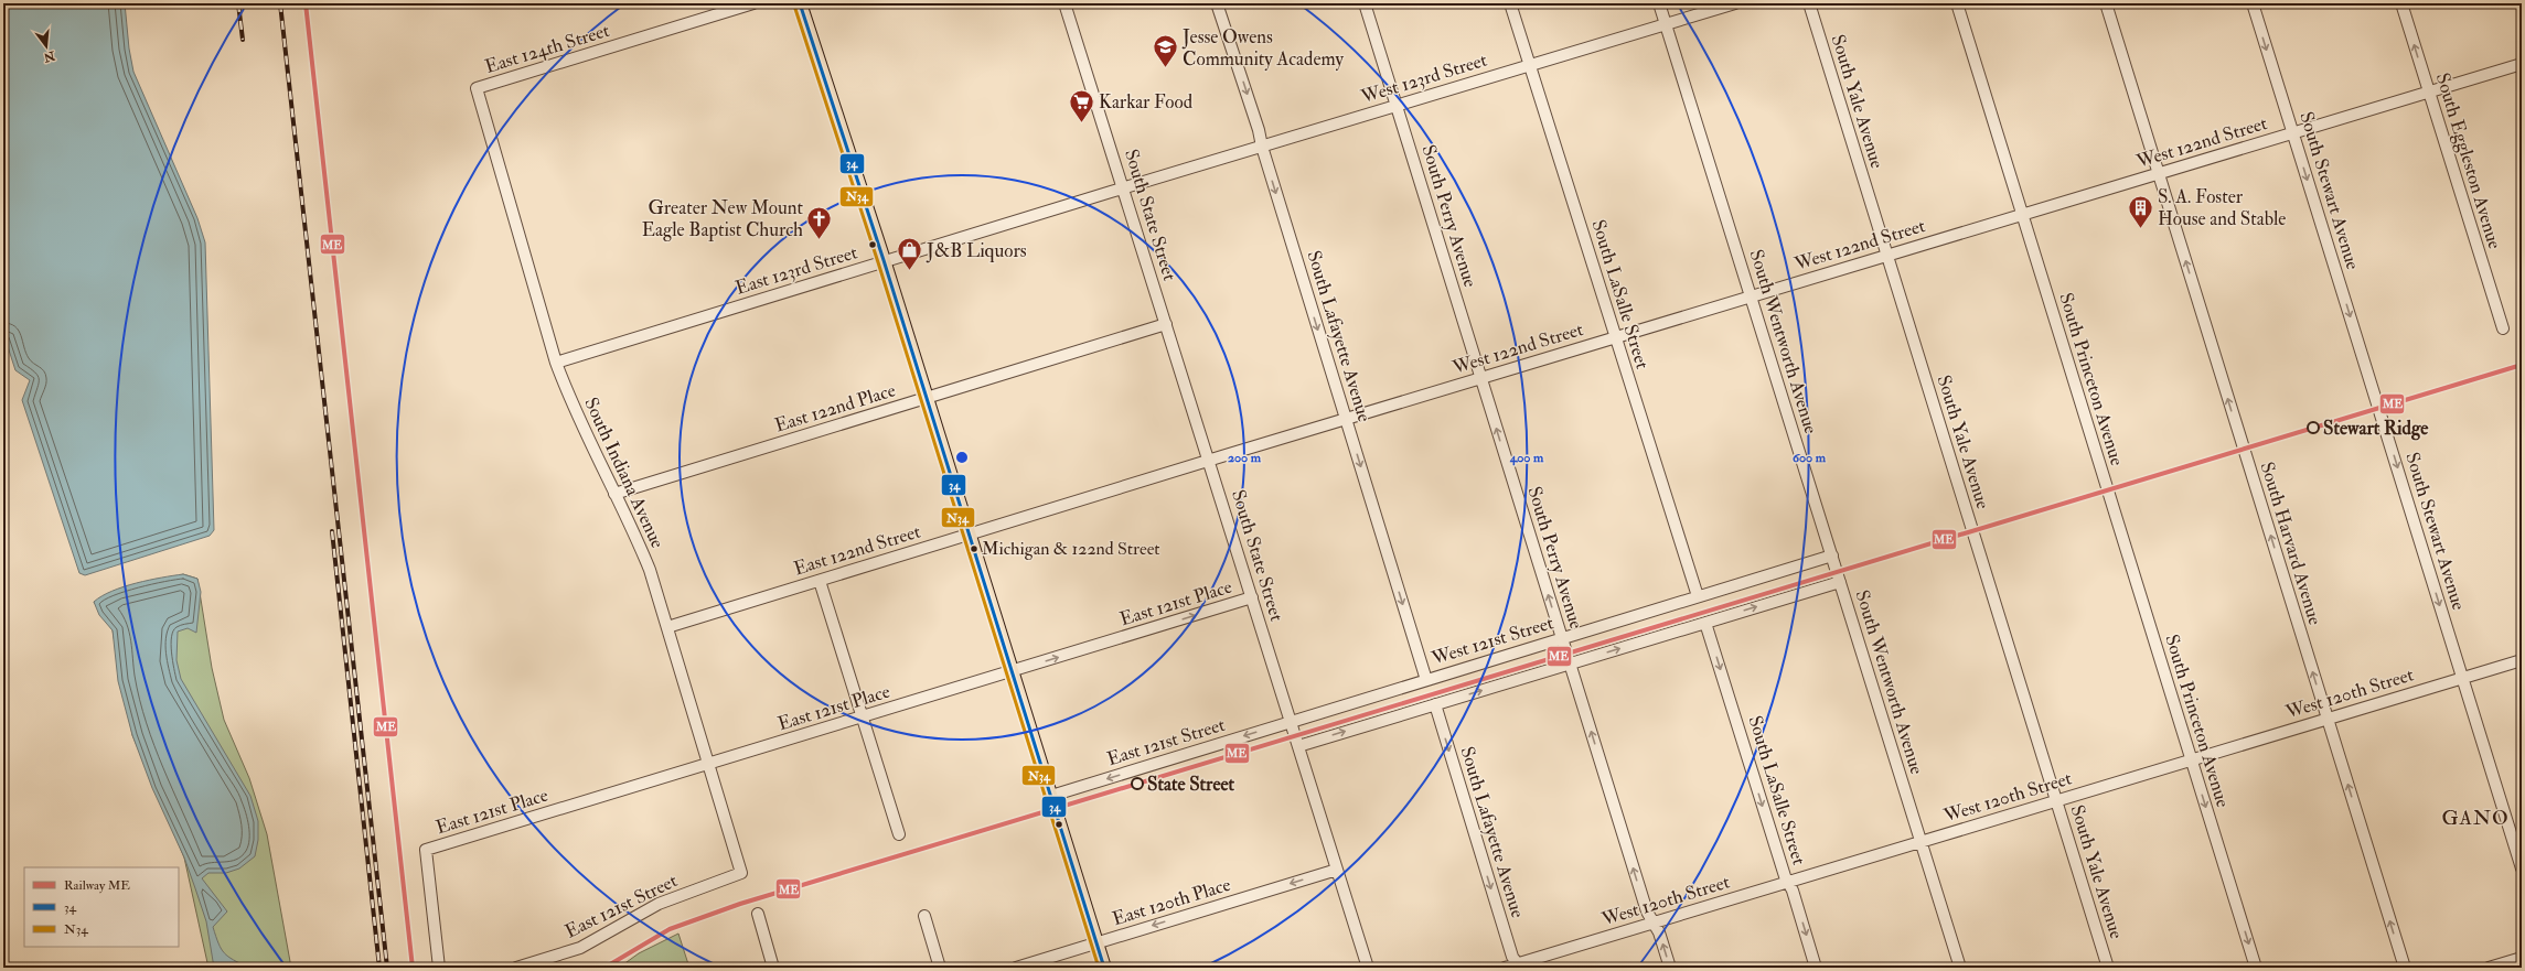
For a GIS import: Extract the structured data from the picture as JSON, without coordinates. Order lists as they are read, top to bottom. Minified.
{"streets":{"street":["East 124th Street","West 123rd Street","South Yale Avenue","West 122nd Street","South Eggleston Avenue","South Stewart Avenue","South State Street","South Perry Avenue","East 123rd Street","South LaSalle Street","South Lafayette Avenue","South Wentworth Avenue","South Princeton Avenue","East 122nd Place","South Indiana Avenue","South Harvard Avenue","East 122nd Street","East 121st Place","West 121st Street","West 120th Street","East 121st Street","East 120th Place"]},"crossings":[["East 124th Street","South Indiana Avenue"],["West 123rd Street","South State Street"],["West 123rd Street","South Perry Avenue"],["West 123rd Street","East 123rd Street"],["West 123rd Street","South LaSalle Street"],["West 123rd Street","South Lafayette Avenue"],["West 123rd Street","South Wentworth Avenue"],["South Yale Avenue","West 122nd Street"],["South Yale Avenue","West 120th Street"],["West 122nd Street","South Eggleston Avenue"],["West 122nd Street","South Stewart Avenue"],["West 122nd Street","South State Street"],["West 122nd Street","South Perry Avenue"],["West 122nd Street","South LaSalle Street"],["West 122nd Street","South Lafayette Avenue"],["West 122nd Street","South Wentworth Avenue"],["West 122nd Street","South Princeton Avenue"],["West 122nd Street","South Harvard Avenue"],["West 122nd Street","East 122nd Street"],["South Stewart Avenue","West 120th Street"],["South State Street","East 123rd Street"],["South State Street","East 122nd Place"],["South State Street","East 122nd Street"],["South State Street","East 121st Place"],["South State Street","West 121st Street"],["South State Street","East 121st Street"],["South State Street","East 120th Place"],["South Perry Avenue","West 121st Street"],["South Perry Avenue","West 120th Street"],["East 123rd Street","South Indiana Avenue"],["South LaSalle Street","West 121st Street"],["South LaSalle Street","West 120th Street"],["South Lafayette Avenue","West 121st Street"],["South Lafayette Avenue","West 120th Street"],["South Wentworth Avenue","West 121st Street"],["South Wentworth Avenue","West 120th Street"],["South Princeton Avenue","West 120th Street"],["East 122nd Place","South Indiana Avenue"],["South Indiana Avenue","East 122nd Street"],["South Indiana Avenue","East 121st Place"],["South Indiana Avenue","East 121st Street"],["South Harvard Avenue","West 120th Street"],["West 121st Street","East 121st Street"]],"one_way":["South Stewart Avenue","South Perry Avenue","South LaSalle Street","South Lafayette Avenue","South Harvard Avenue","East 121st Street","East 120th Place"],"districts":["GANO"],"places":{"school or university":["Jesse Owens Community Academy"],"supermarket":["Karkar Food"],"building":["S. A. Foster House and Stable"],"church":["Greater New Mount Eagle Baptist Church"],"shop":["J&B Liquors"],"other":["Stewart Ridge","Michigan & 122nd Street","State Street"]},"lines":["rail line ME","transit line 34","transit line N34"],"legend":["Railway ME","34","N34"],"north":"bottom","rings":["200 m","400 m","600 m"]}
